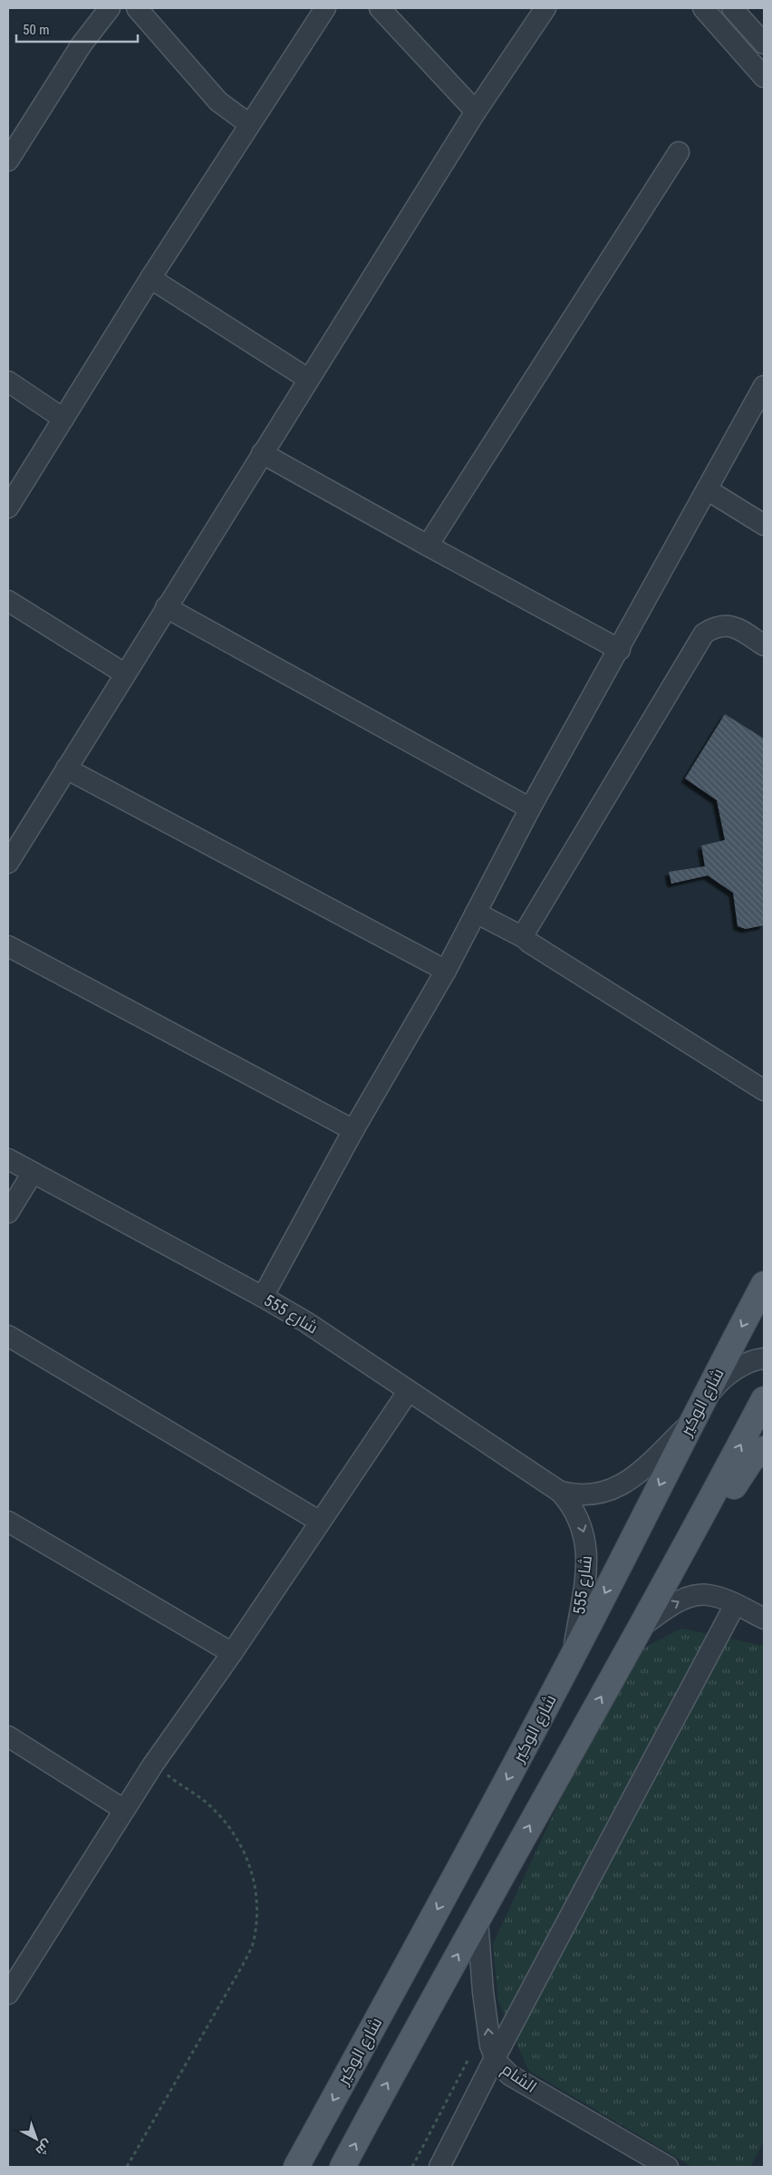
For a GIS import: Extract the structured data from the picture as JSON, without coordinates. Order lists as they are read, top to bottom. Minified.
{"streets":{"main road":["شارع الوكير"],"street":["شارع 555","الشام"]},"crossings":[["شارع 555","شارع الوكير"]],"one_way":["الشام"],"scale_bar":"50 m","north":"bottom right"}
